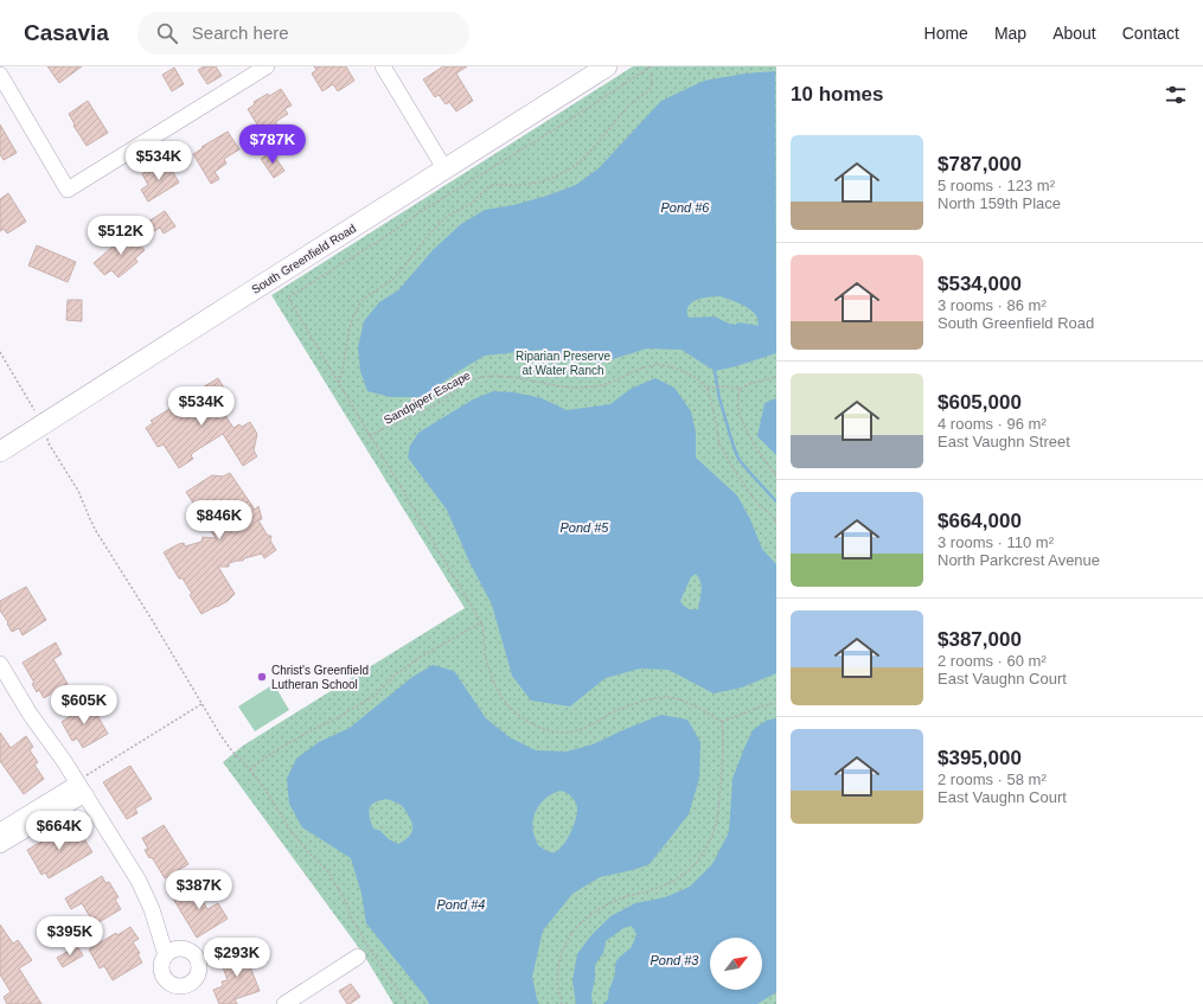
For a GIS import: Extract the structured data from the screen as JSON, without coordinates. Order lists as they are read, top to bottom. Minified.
{"streets":{"main road":["South Greenfield Road"],"path":["Sandpiper Escape"]},"water":["Pond #6","Pond #5","Pond #4","Pond #3"],"parks":["Riparian Preserve at Water Ranch"],"places":["Christ's Greenfield Lutheran School"],"north":"top right","page":{"header":"Casavia","search":"Search here","nav":["Home","Map","About","Contact"],"heading":"10 homes","list":[{"name":"$787,000","note":"5 rooms · 123 m² · North 159th Place"},{"name":"$534,000","note":"3 rooms · 86 m² · South Greenfield Road"},{"name":"$605,000","note":"4 rooms · 96 m² · East Vaughn Street"},{"name":"$664,000","note":"3 rooms · 110 m² · North Parkcrest Avenue"},{"name":"$387,000","note":"2 rooms · 60 m² · East Vaughn Court"},{"name":"$395,000","note":"2 rooms · 58 m² · East Vaughn Court"}],"price":["$787K","$534K","$512K","$534K","$846K","$605K","$664K","$387K","$395K","$293K"]}}
